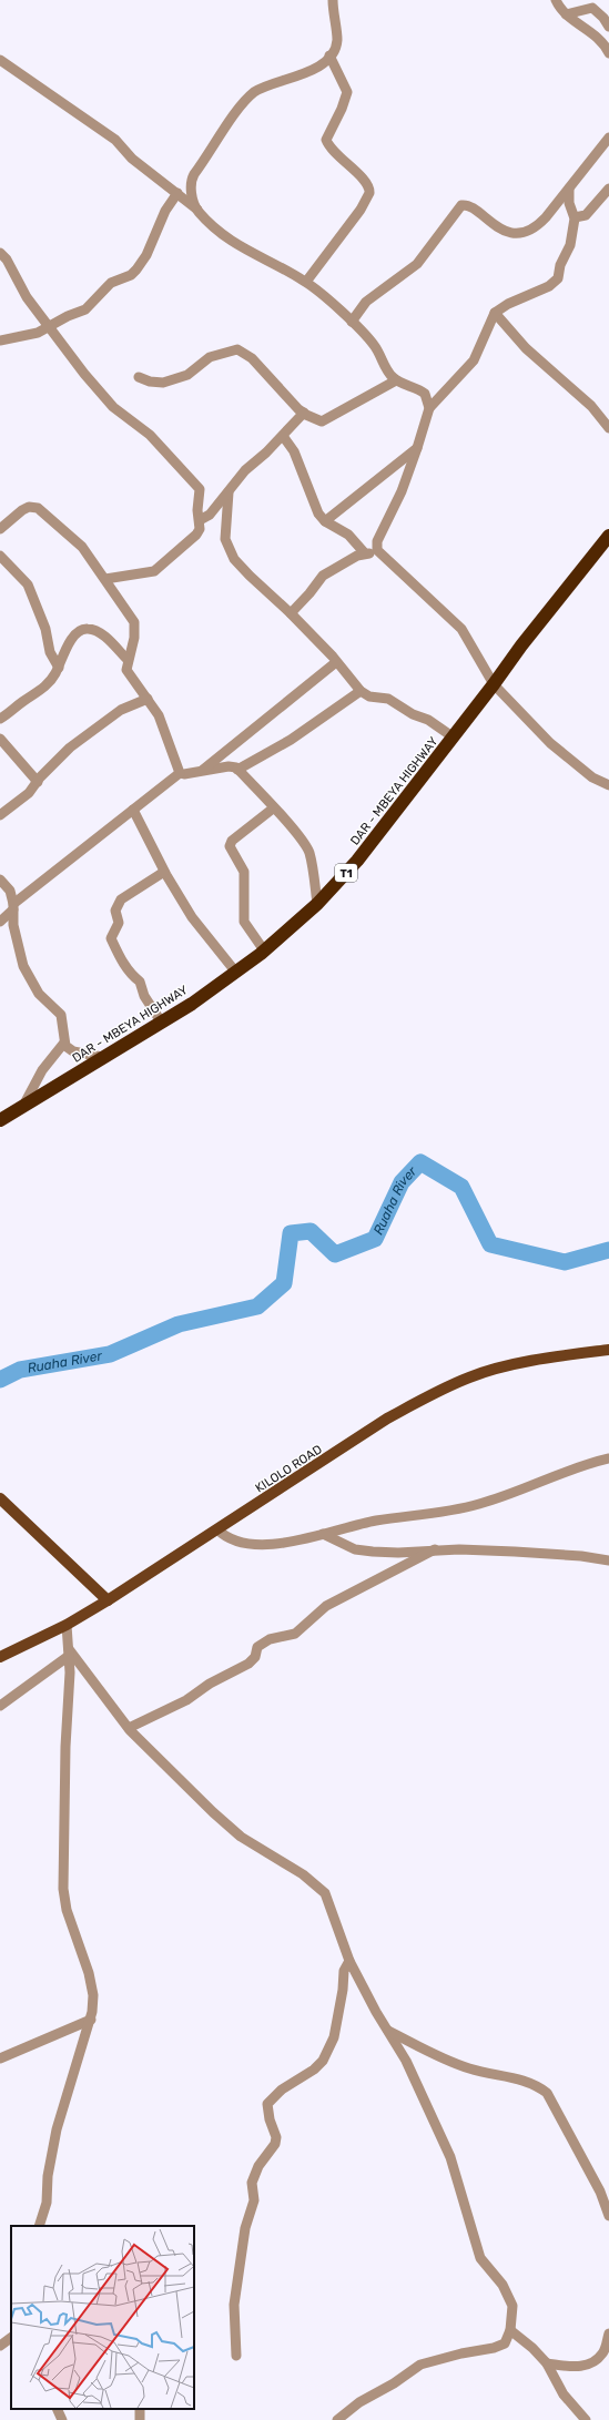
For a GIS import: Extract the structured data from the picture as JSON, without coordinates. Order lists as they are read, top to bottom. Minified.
{"streets":{"highway":["DAR - MBEYA HIGHWAY","T1"],"main road":["KILOLO ROAD"]},"water":["Ruaha River"]}
